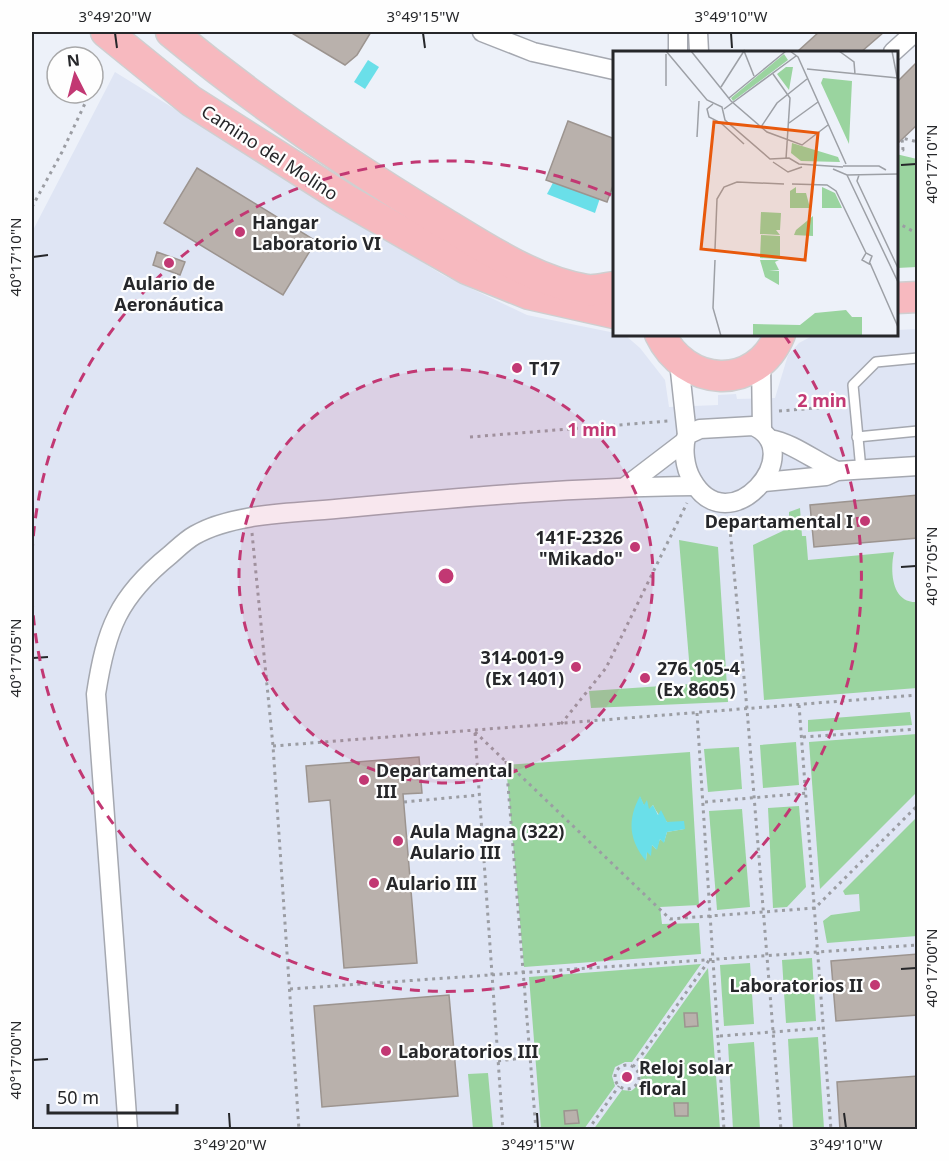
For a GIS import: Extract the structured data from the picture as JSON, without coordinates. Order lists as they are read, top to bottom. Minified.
{"streets":{"main road":["Camino del Molino"]},"places":["Hangar Laboratorio VI","Aulario de Aeronáutica","T17","Departamental I","141F-2326 \"Mikado\"","314-001-9 (Ex 1401)","276.105-4 (Ex 8605)","Departamental III","Aula Magna (322) Aulario III","Aulario III","Laboratorios II","Laboratorios III","Reloj solar floral"],"scale_bar":"50 m","north":"top","coordinates":["3°49'20\"W","3°49'15\"W","3°49'10\"W","40°17'10\"N","40°17'05\"N","40°17'00\"N"],"rings":["2 min","1 min"]}
